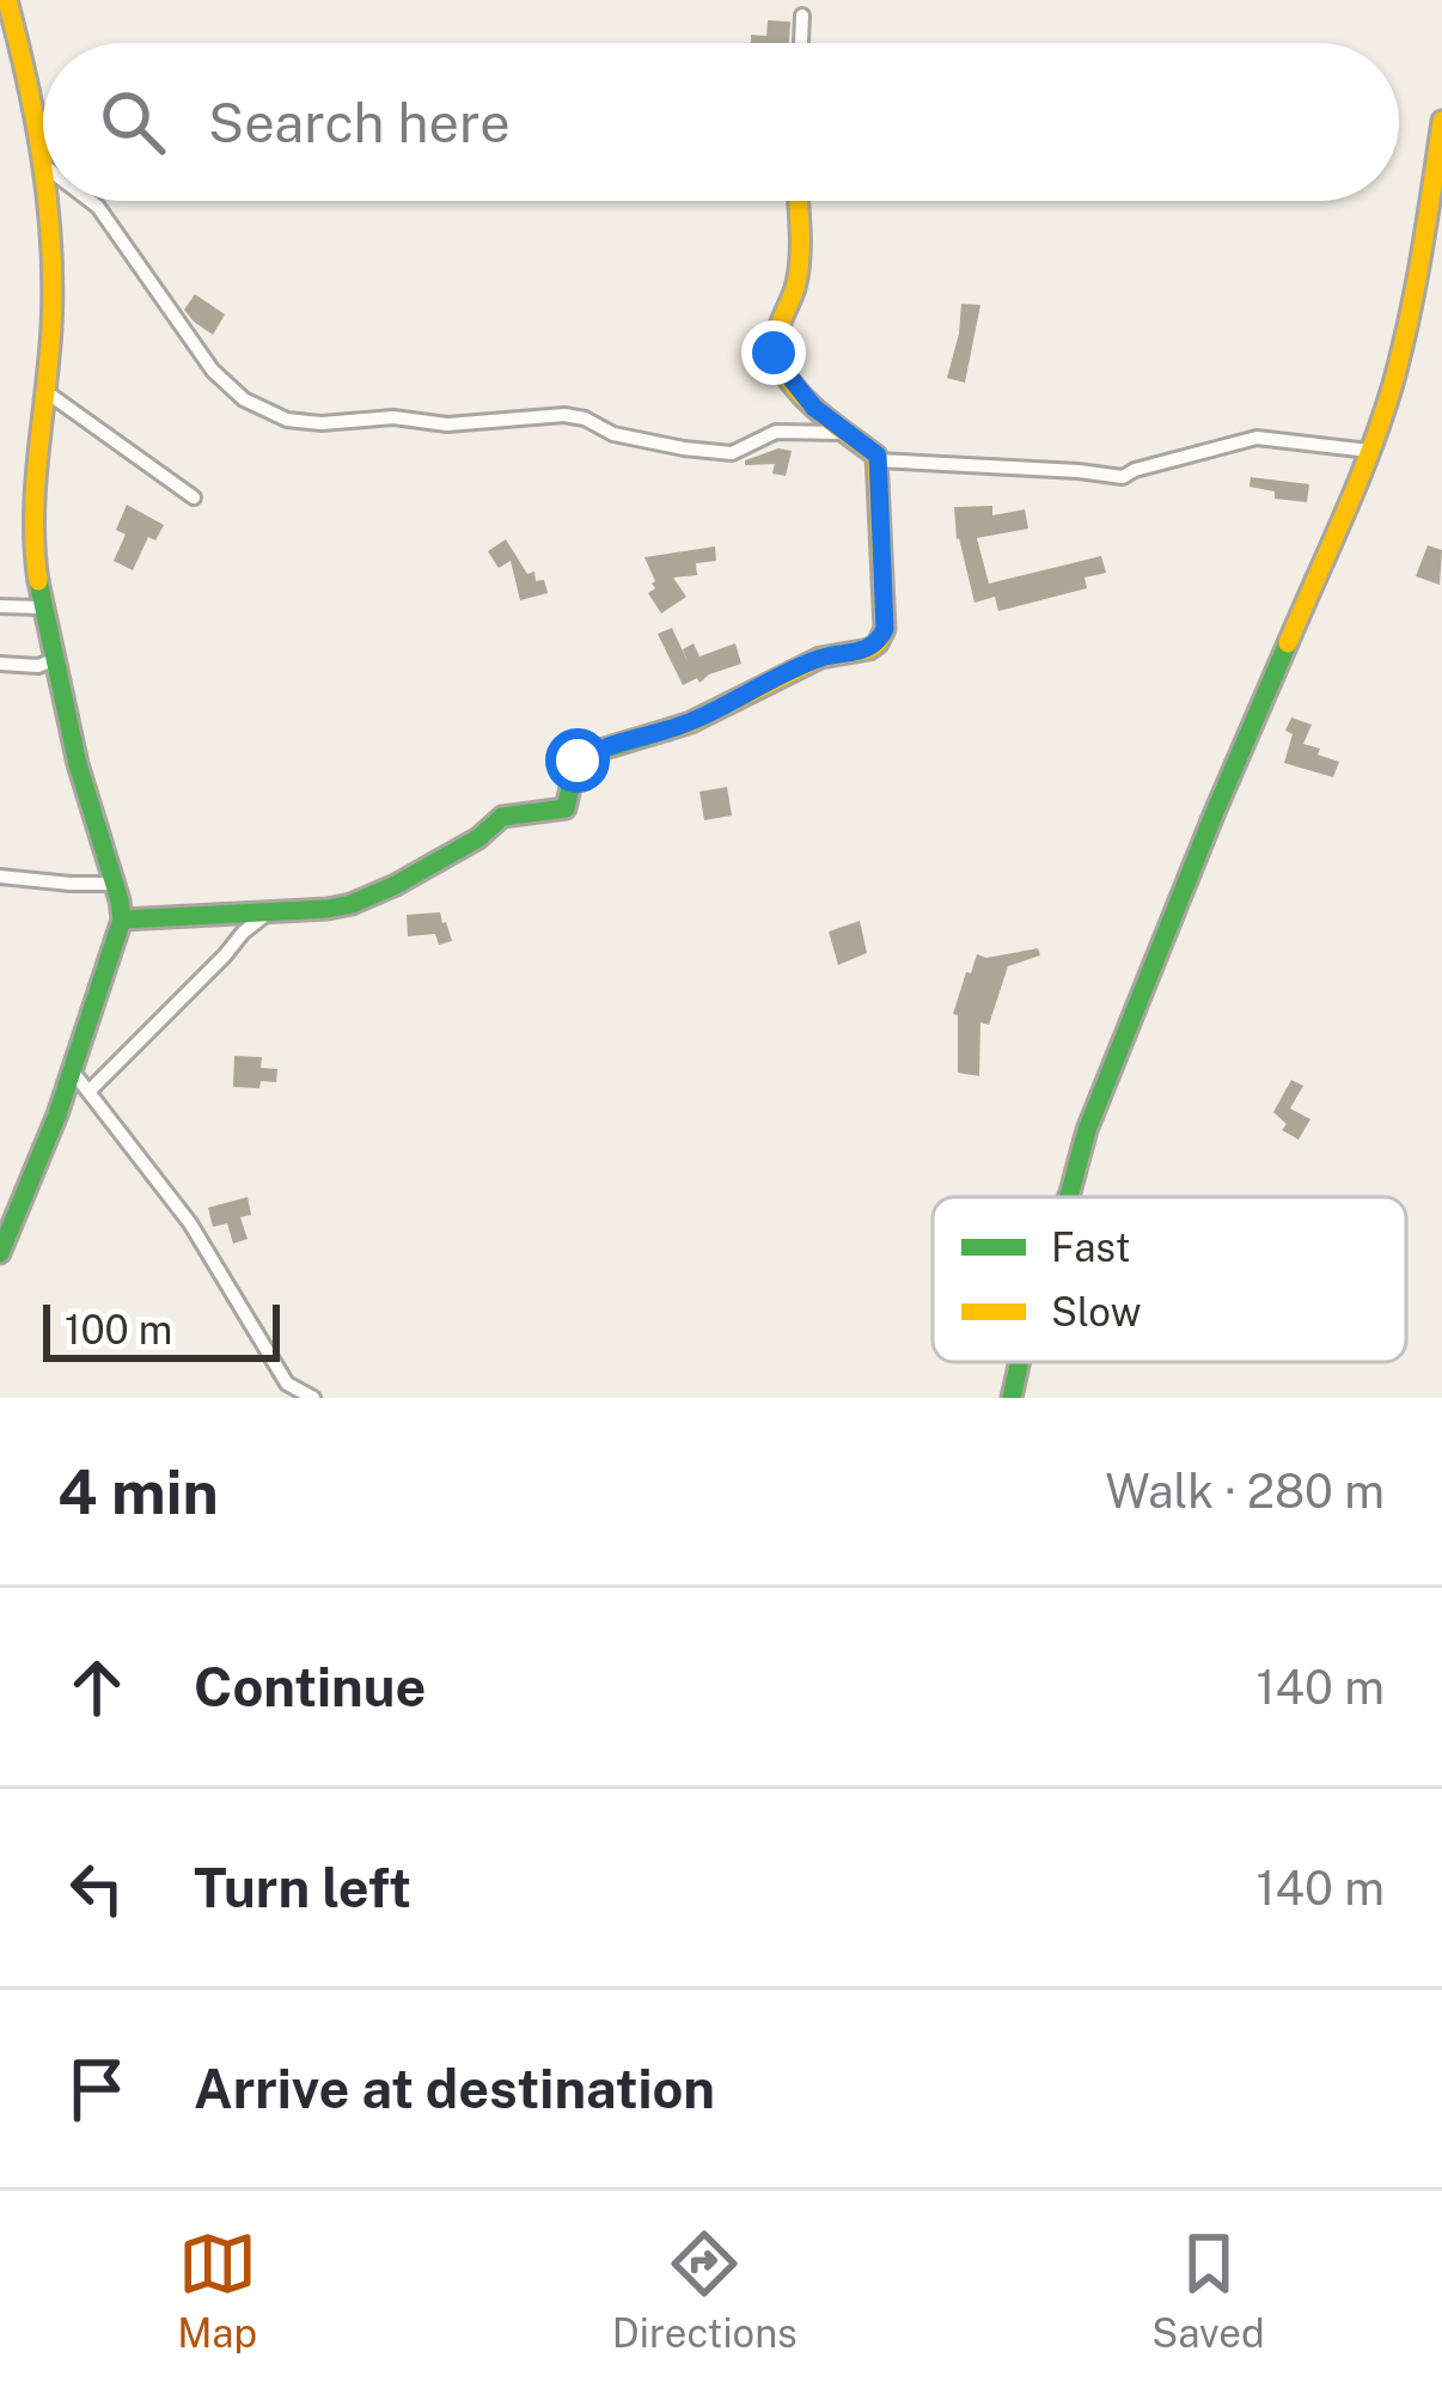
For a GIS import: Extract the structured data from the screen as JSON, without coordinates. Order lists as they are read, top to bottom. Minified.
{"legend":["Fast","Slow"],"scale_bar":"100 m","page":{"search":"Search here","scale":"100 m","heading":["4 min","Walk · 280 m"],"list":[["Continue","140 m"],["Turn left","140 m"],"Arrive at destination"],"nav":["Map","Directions","Saved"]}}
